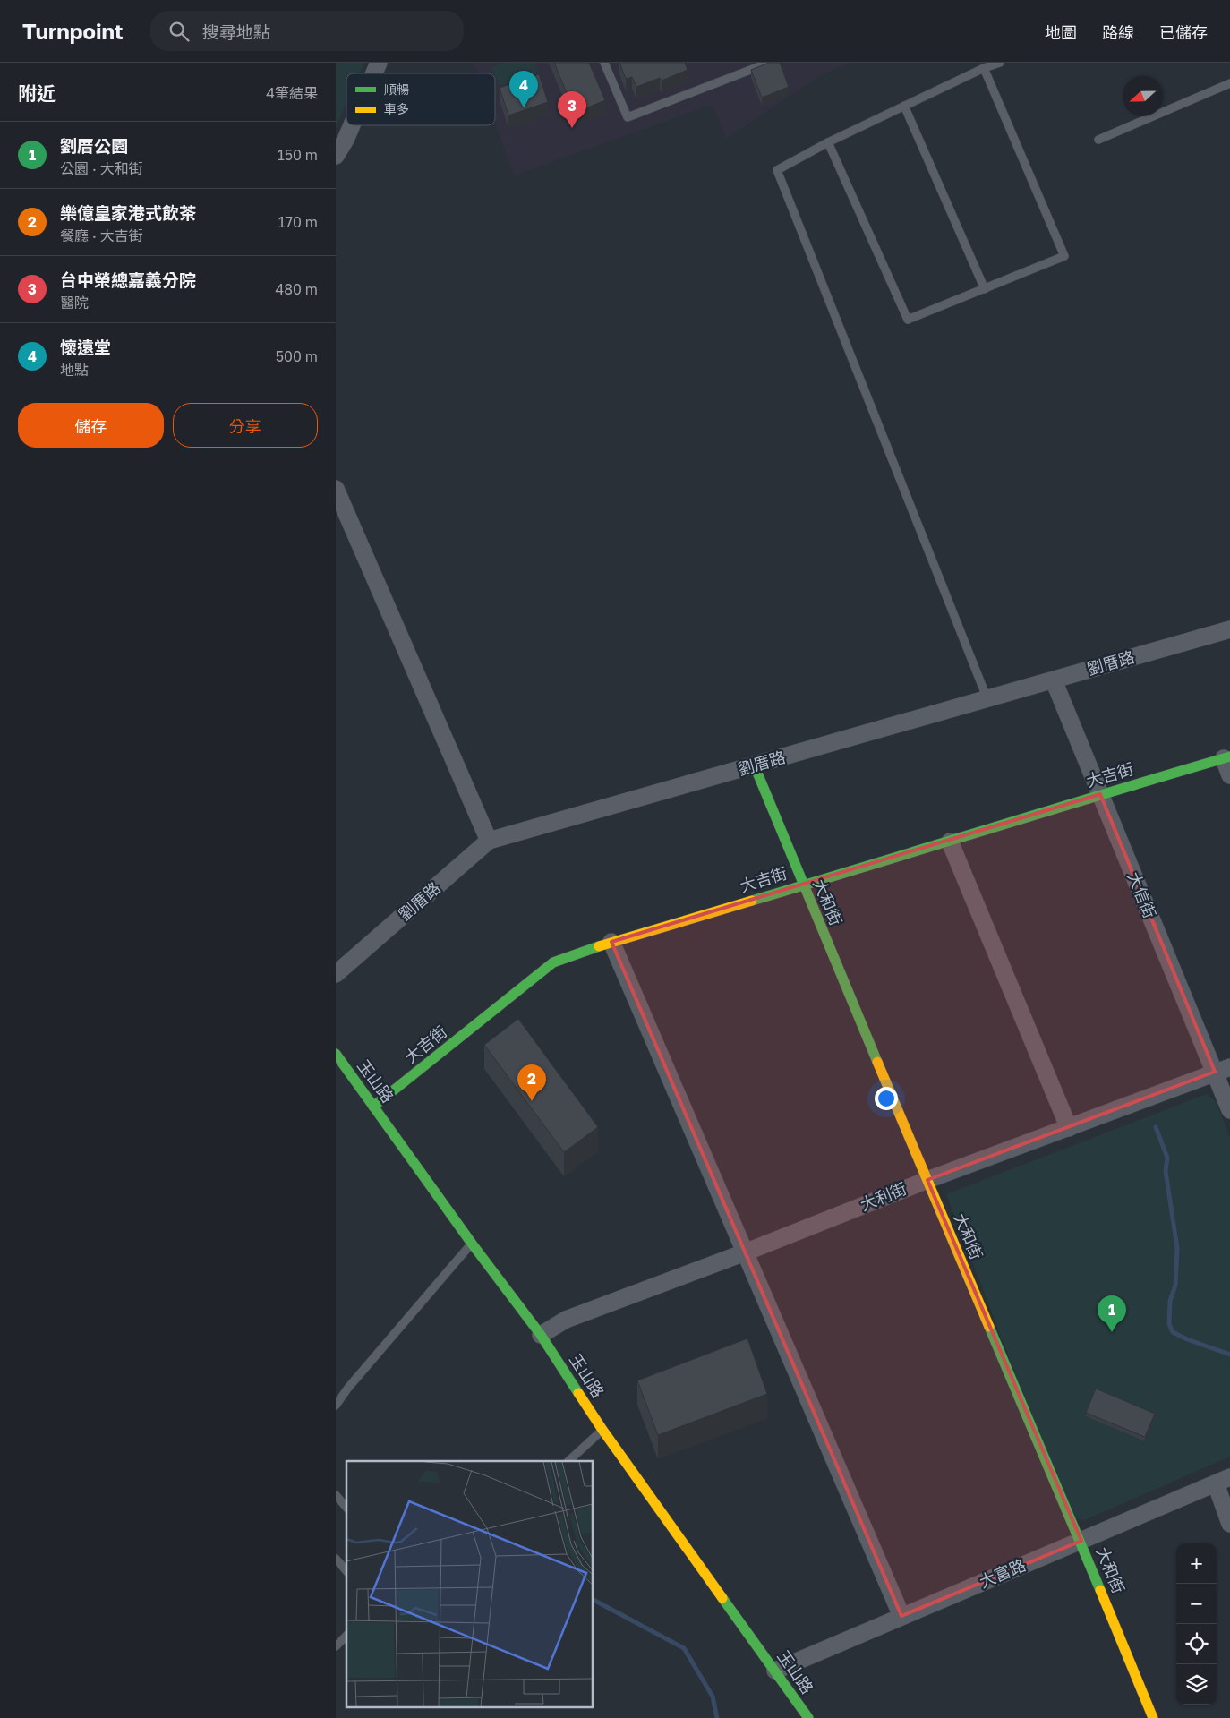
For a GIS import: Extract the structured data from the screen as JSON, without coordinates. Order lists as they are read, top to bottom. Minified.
{"streets":{"street":["劉厝路","大吉街","大信街","大和街","玉山路","大利街","大富路"]},"crossings":[["劉厝路","大信街"],["劉厝路","大和街"],["大吉街","大信街"],["大吉街","大和街"],["大吉街","玉山路"],["大信街","大利街"],["大和街","大利街"],["大和街","大富路"],["玉山路","大利街"],["玉山路","大富路"]],"legend":["順暢","車多"],"north":"left","page":{"header":"Turnpoint","search":"搜尋地點","nav":["地圖","路線","已儲存"],"heading":["附近","4筆結果"],"pins":["4","3","2","1"],"list":[{"mark":"1","name":"劉厝公園","note":"公園 · 大和街","value":"150 m"},{"mark":"2","name":"樂億皇家港式飲茶","note":"餐廳 · 大吉街","value":"170 m"},{"mark":"3","name":"台中榮總嘉義分院","note":"醫院","value":"480 m"},{"mark":"4","name":"懷遠堂","note":"地點","value":"500 m"}],"buttons":["儲存","分享"],"map_buttons":["+","−"]}}
